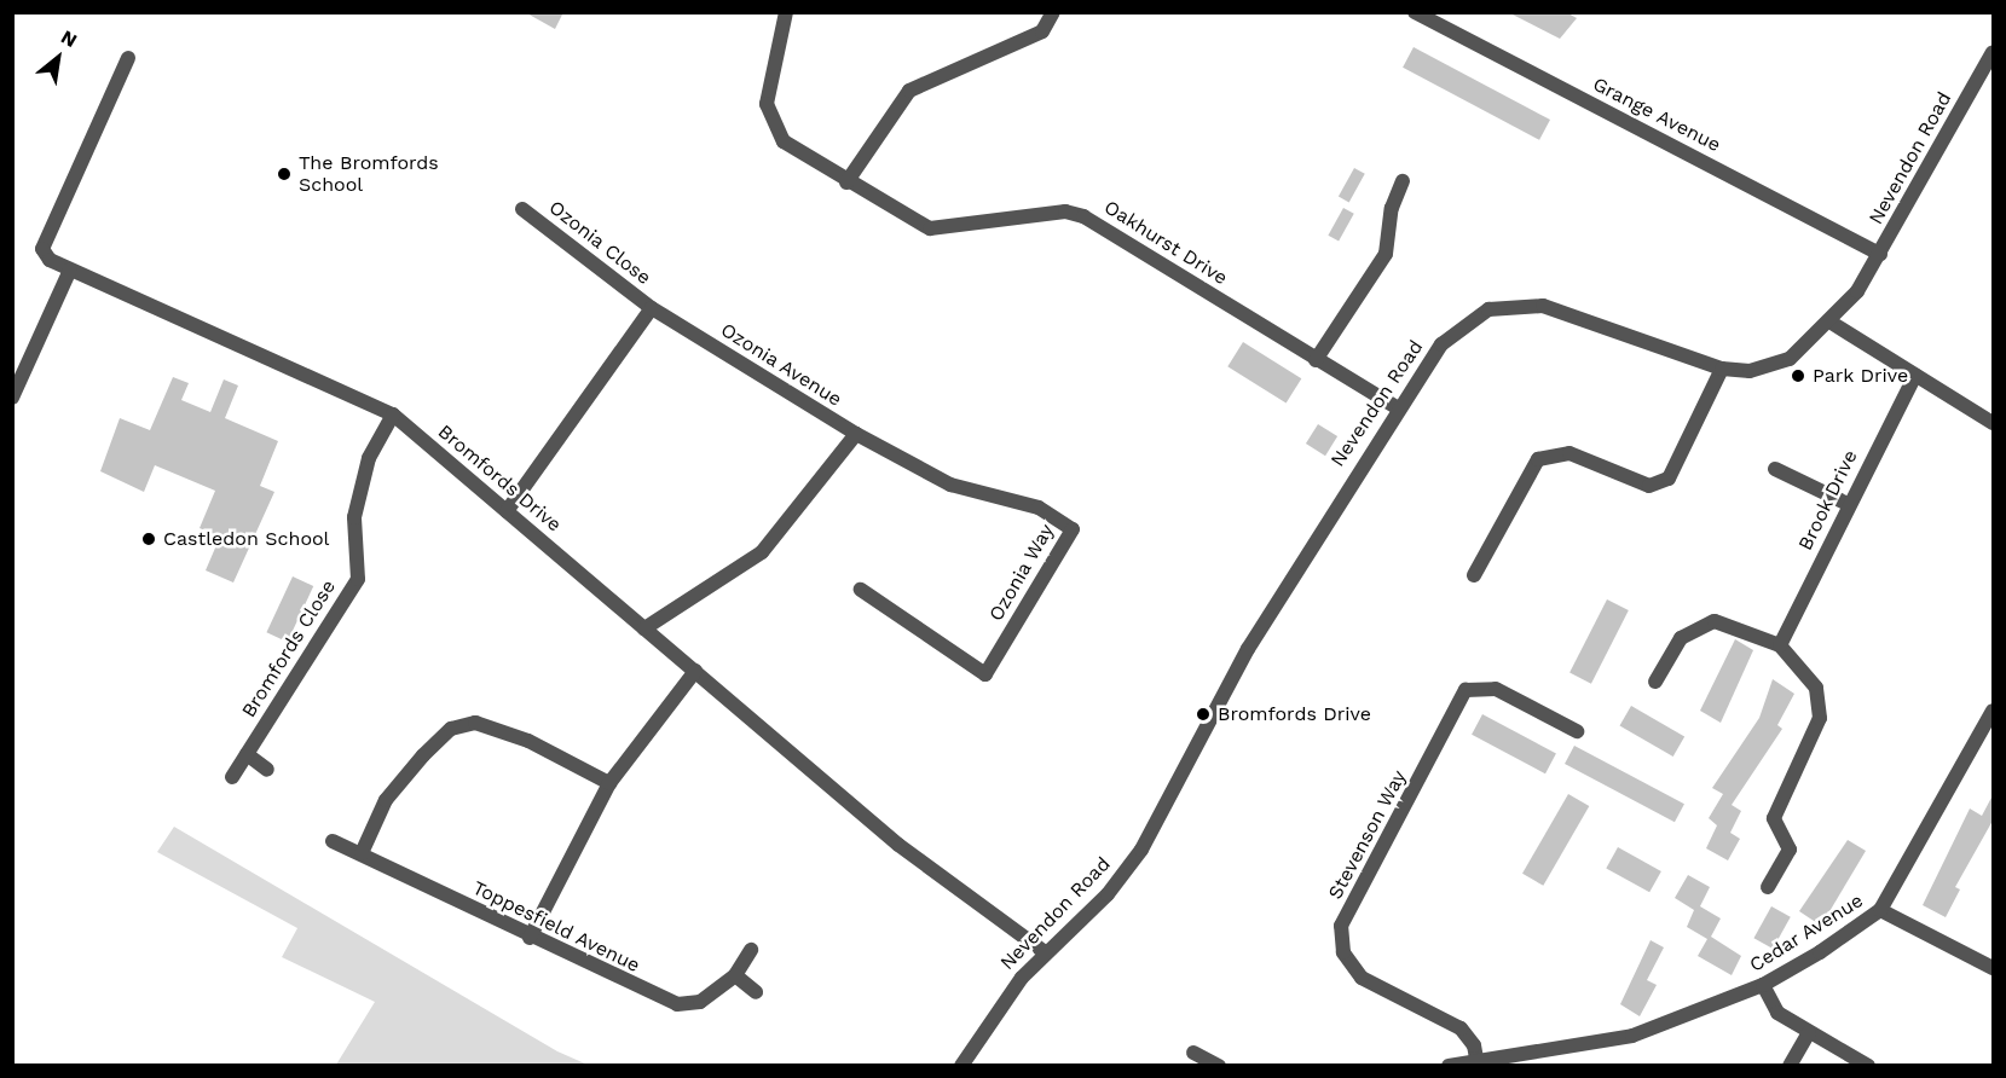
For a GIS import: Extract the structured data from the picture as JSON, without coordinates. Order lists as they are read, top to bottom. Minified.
{"streets":{"street":["Grange Avenue","Nevendon Road","Ozonia Close","Oakhurst Drive","Ozonia Avenue","Bromfords Drive","Brook Drive","Ozonia Way","Bromfords Close","Stevenson Way","Toppesfield Avenue","Cedar Avenue"]},"crossings":[["Grange Avenue","Nevendon Road"],["Nevendon Road","Oakhurst Drive"],["Nevendon Road","Bromfords Drive"],["Ozonia Close","Ozonia Avenue"],["Ozonia Avenue","Ozonia Way"],["Bromfords Drive","Bromfords Close"],["Stevenson Way","Cedar Avenue"]],"places":["The Bromfords School","Park Drive","Castledon School","Bromfords Drive"],"north":"top right"}
